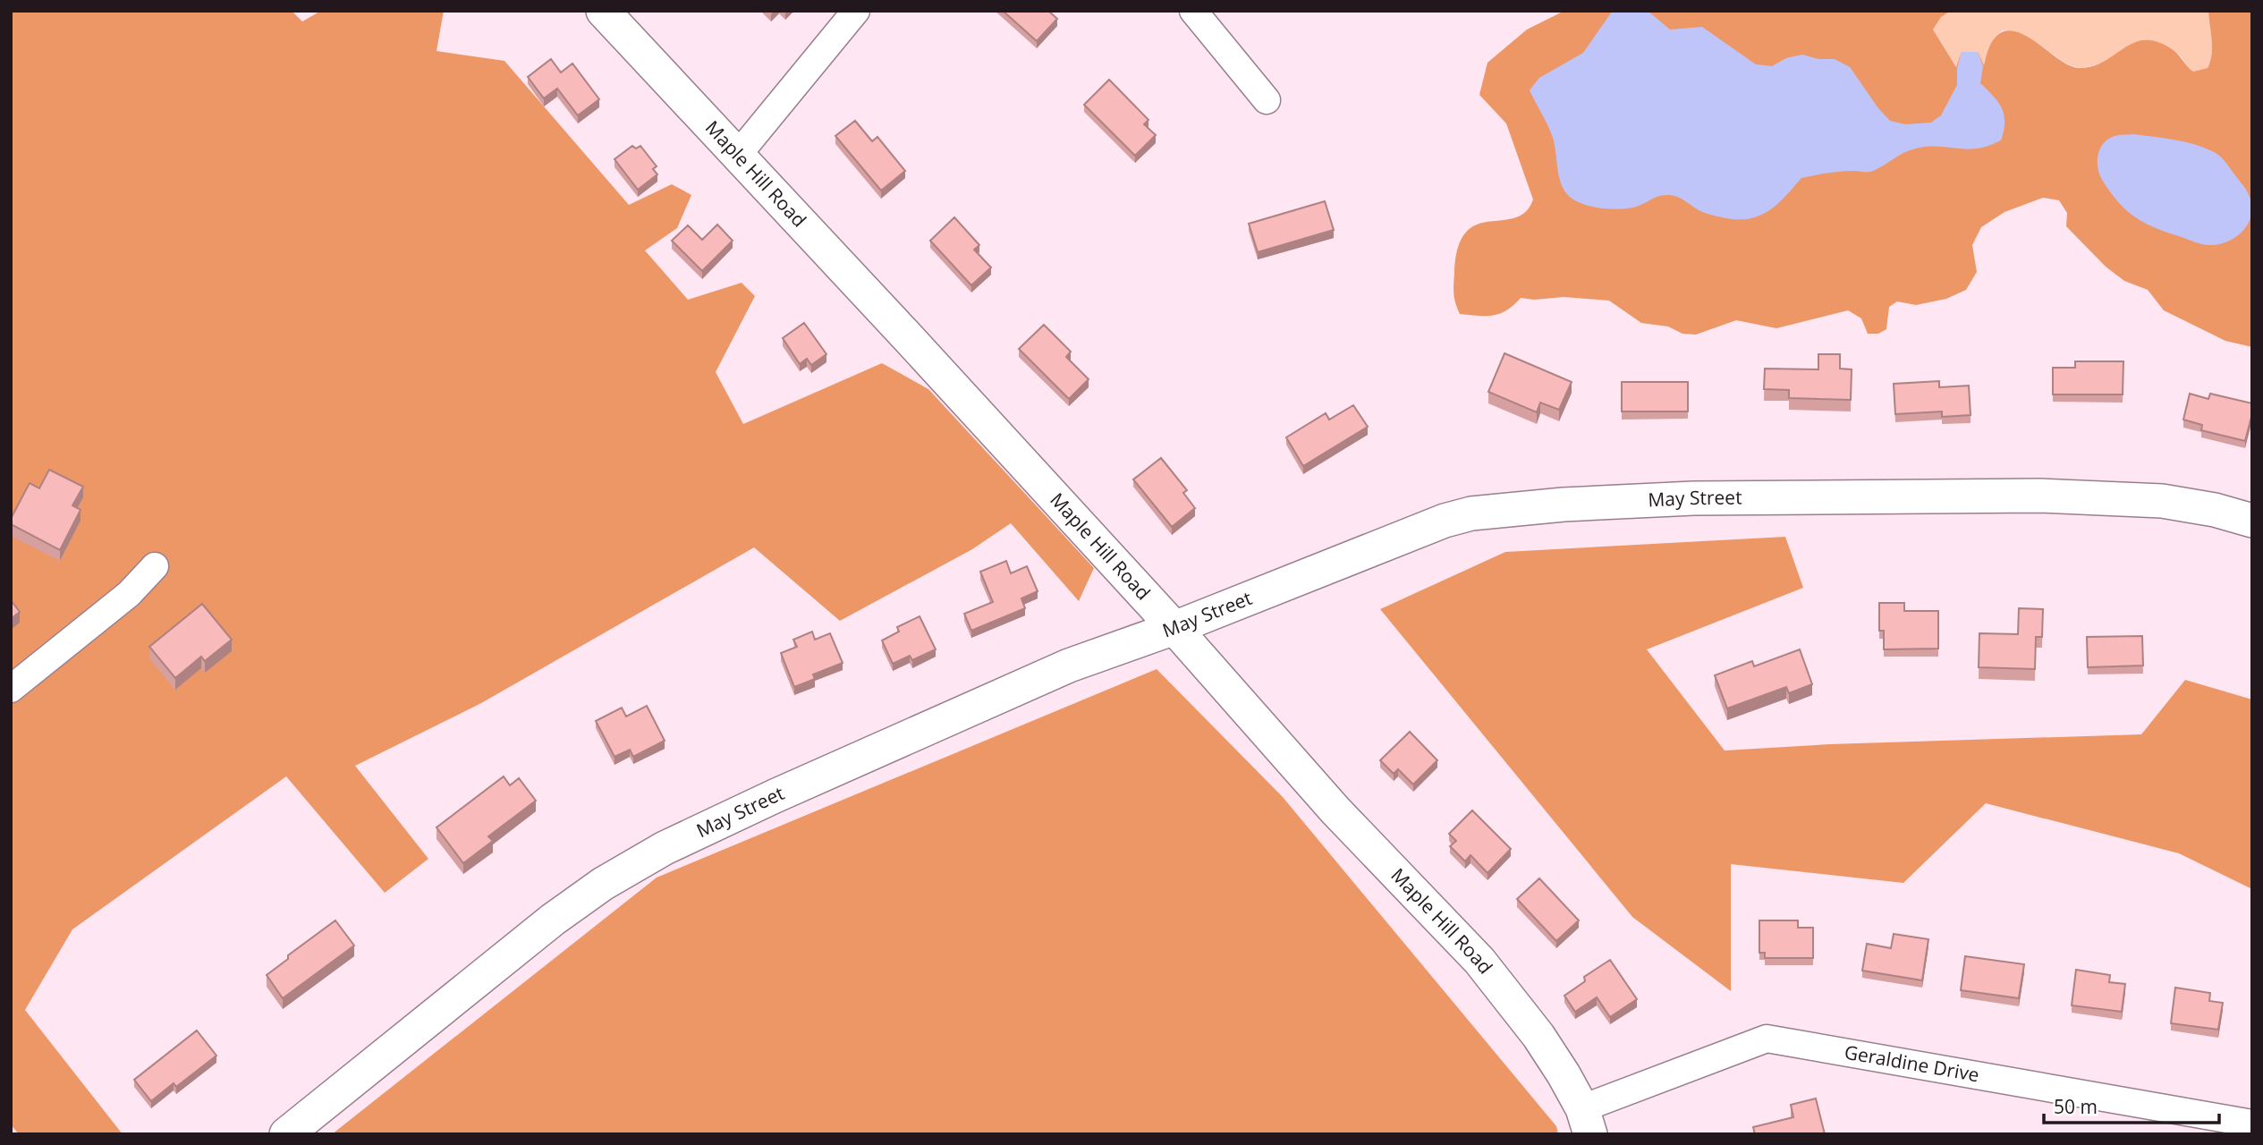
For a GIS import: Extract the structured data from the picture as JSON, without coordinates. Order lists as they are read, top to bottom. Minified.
{"streets":{"street":["Maple Hill Road","May Street","Geraldine Drive"]},"crossings":[["Maple Hill Road","May Street"],["Maple Hill Road","Geraldine Drive"]],"scale_bar":"50 m"}
